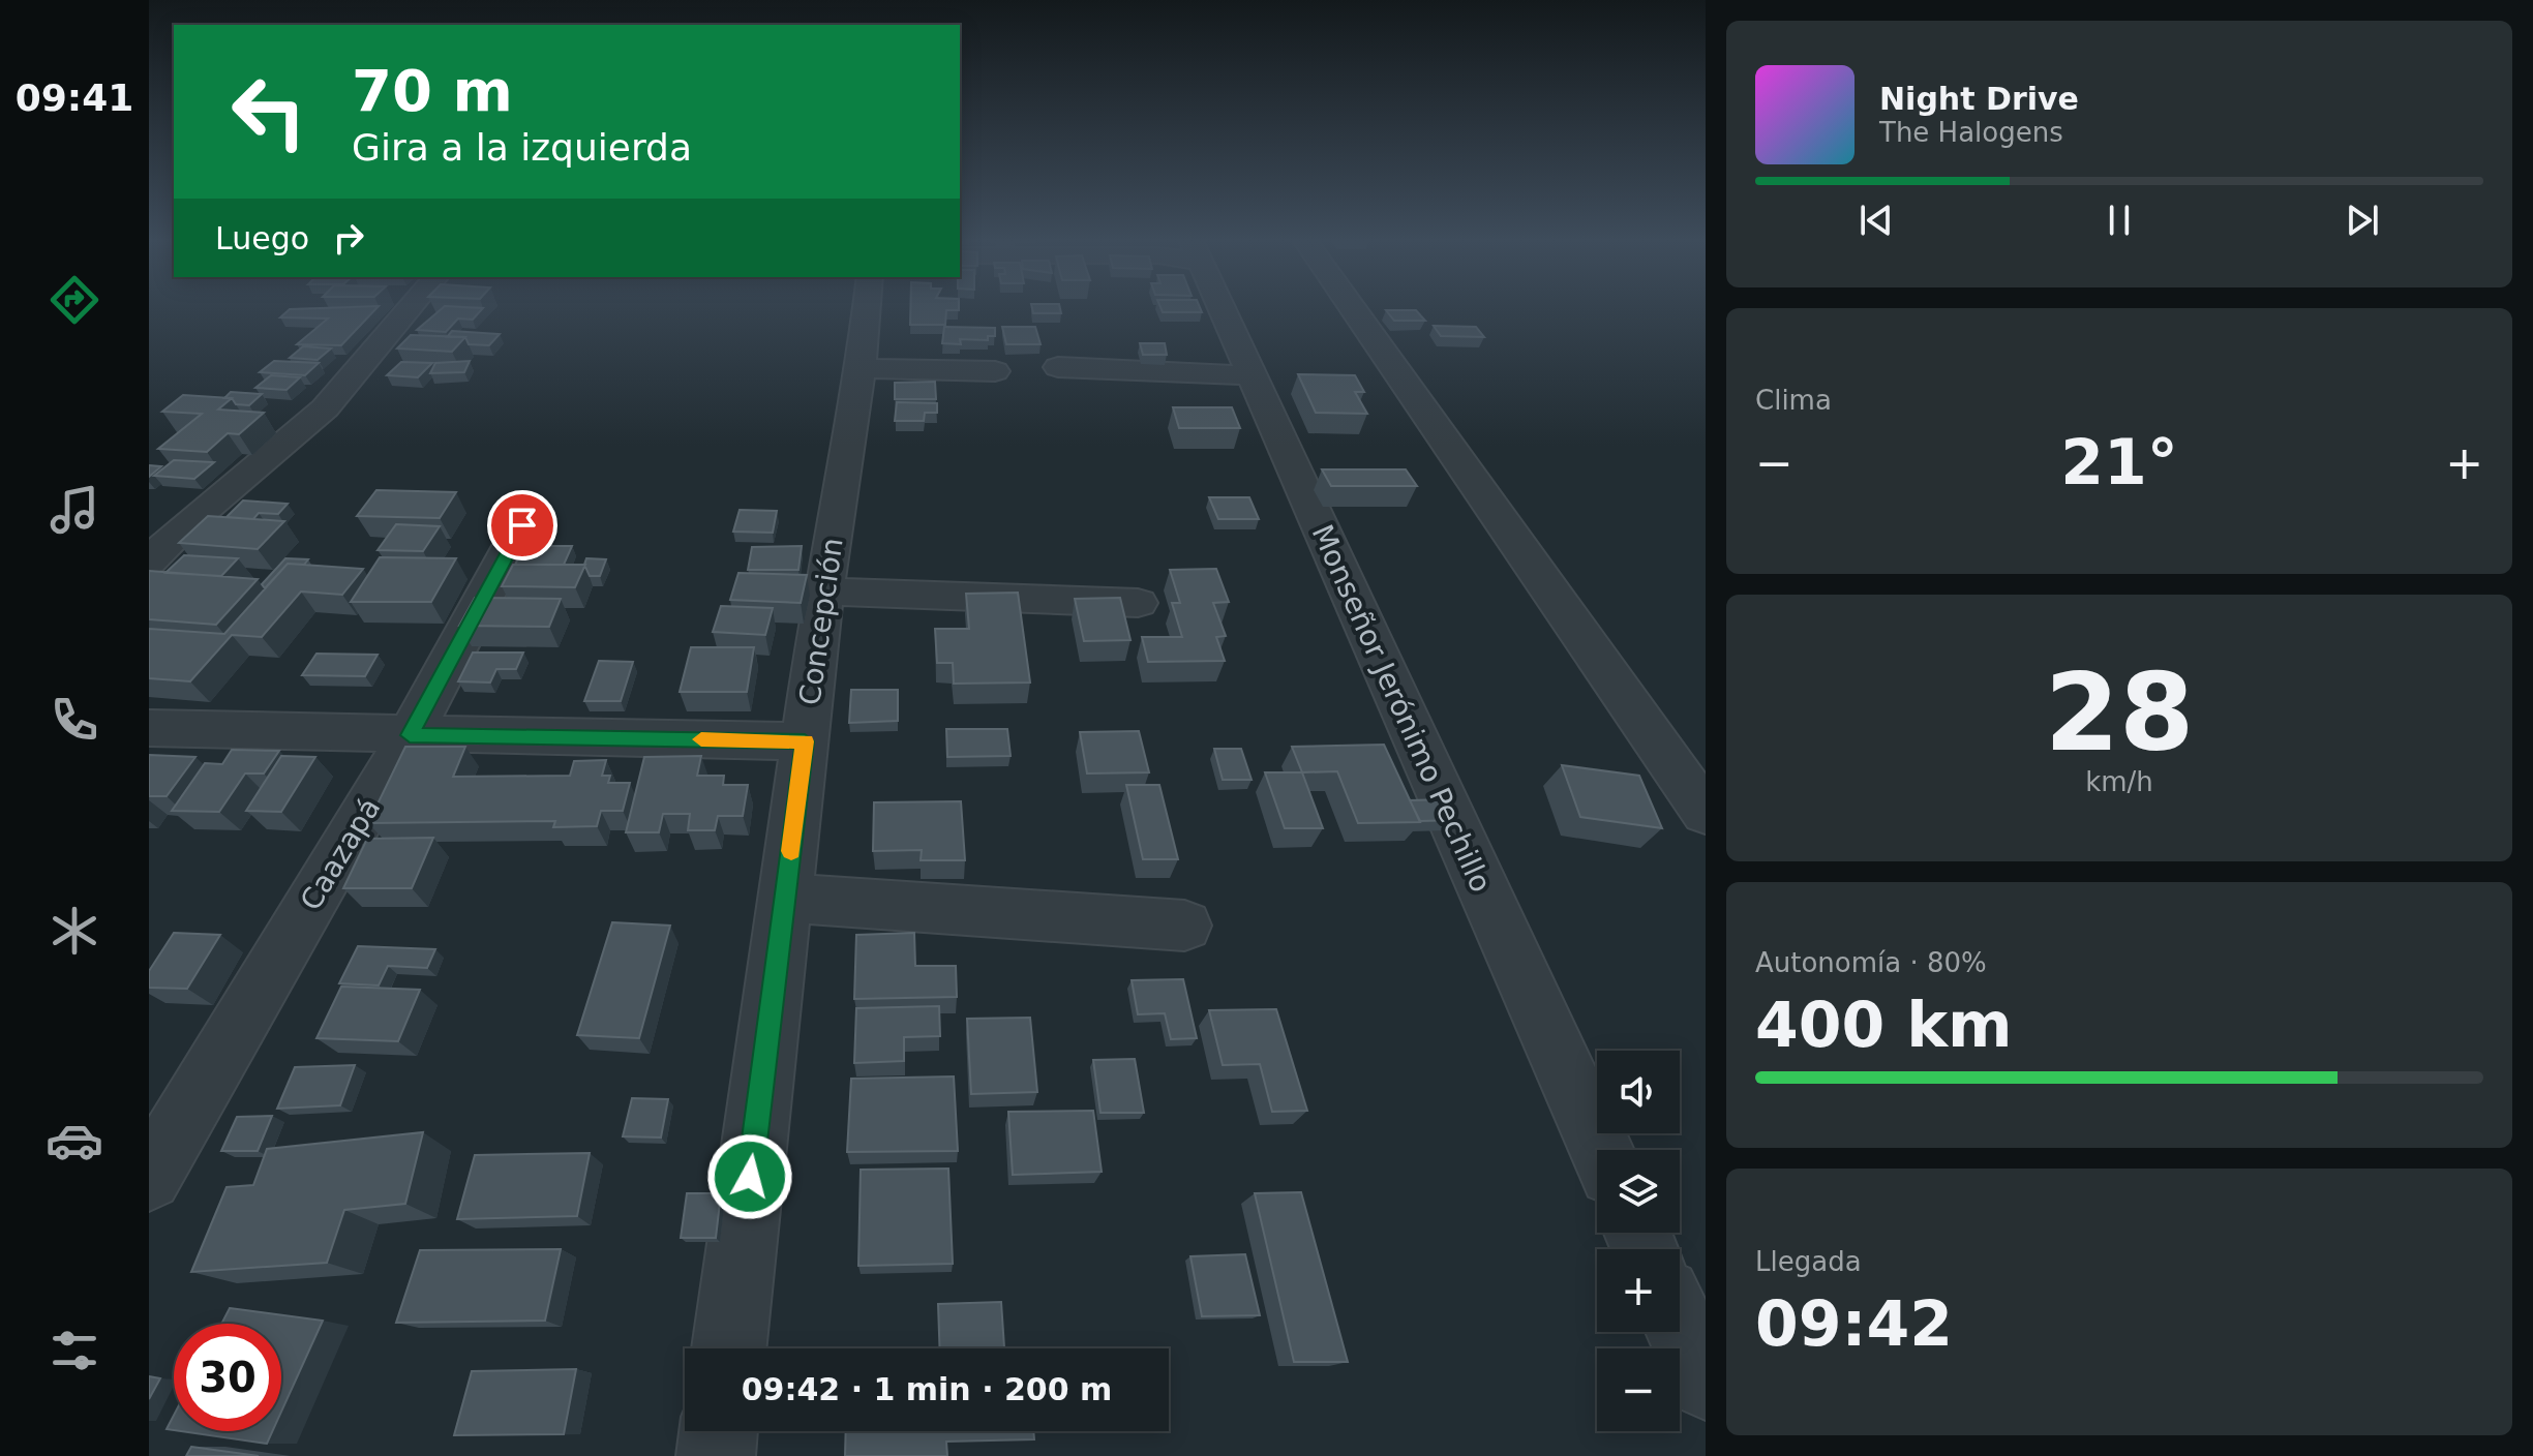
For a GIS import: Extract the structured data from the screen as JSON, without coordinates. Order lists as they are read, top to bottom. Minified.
{"streets":{"street":["Concepción","Monseñor Jerónimo Pechillo","Caazapá"]},"page":{"tabs":"09:41","turn":["70 m","Gira a la izquierda"],"song":["Night Drive","The Halogens"],"then":"Luego","tile":["Clima",["28","km/h"],["Autonomía · 80%","400 km"],["Llegada","09:42"]],"heat":["−","21°","+"],"map_buttons":["+","−"],"limit":"30","trip":"09:42 · 1 min · 200 m"}}
